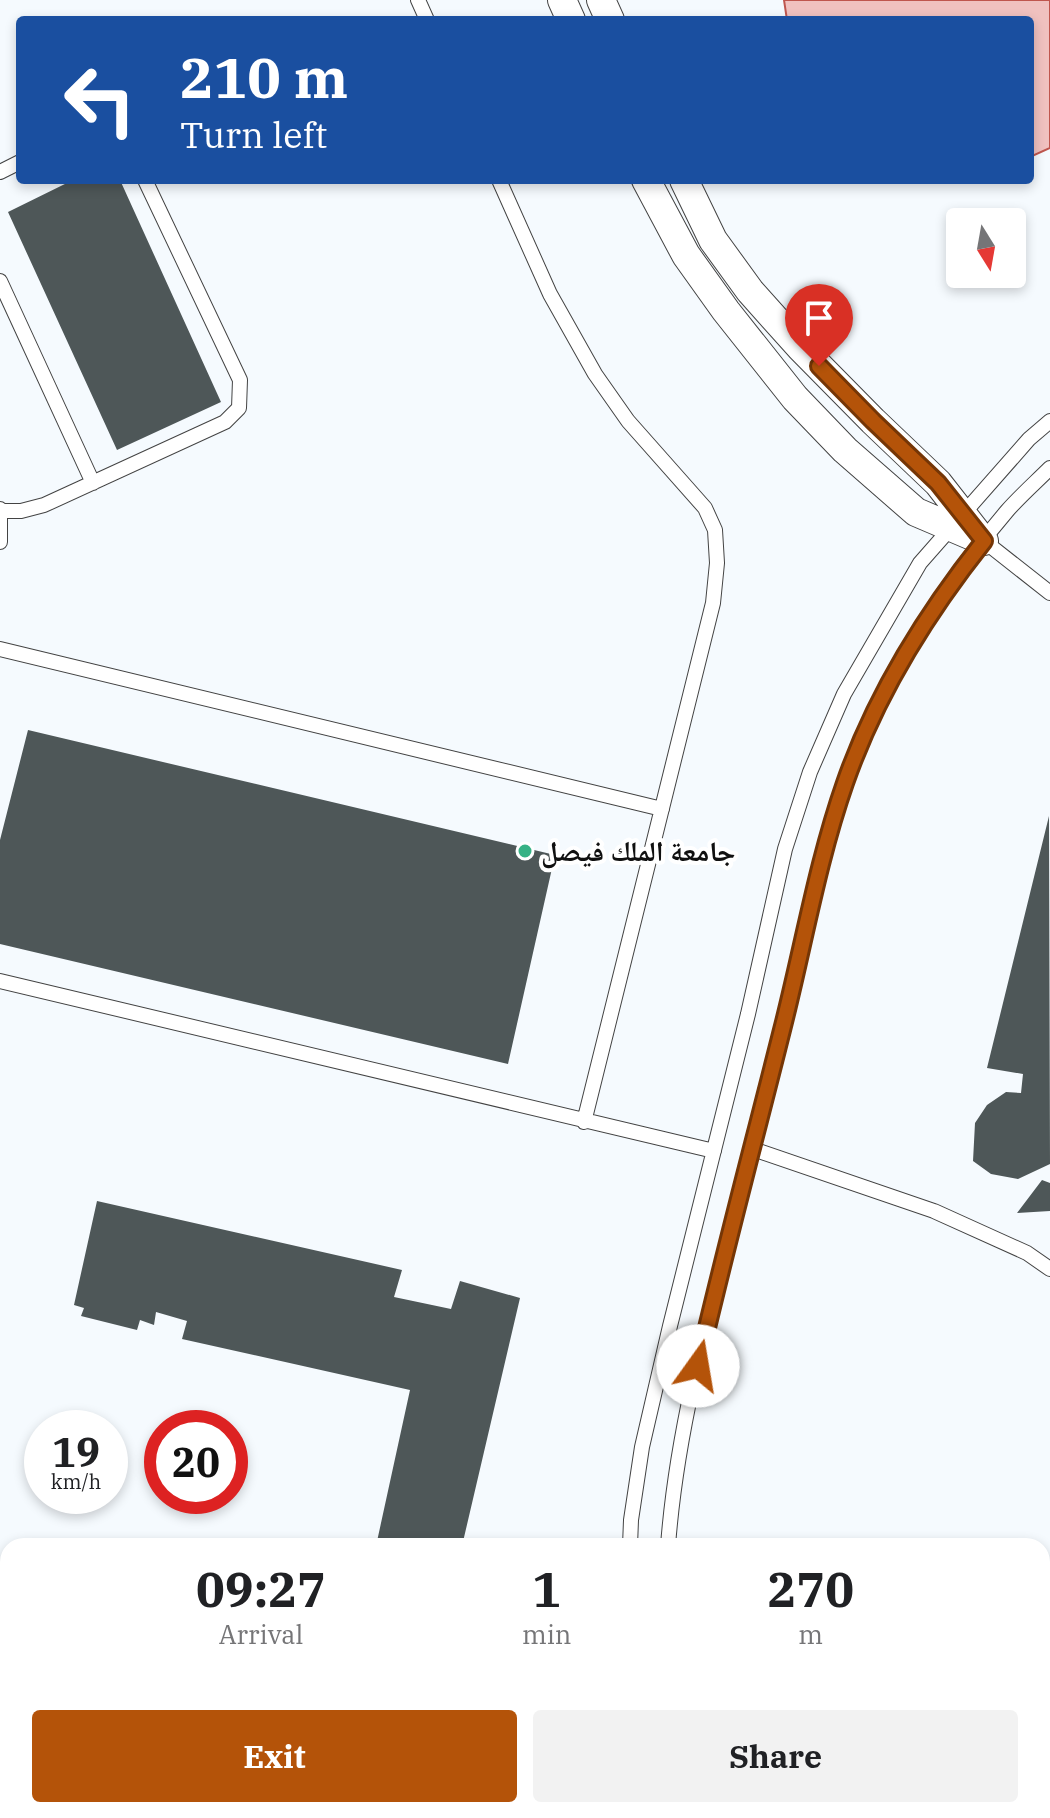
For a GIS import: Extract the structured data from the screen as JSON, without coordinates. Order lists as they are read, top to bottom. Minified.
{"places":["جامعة الملك فيصل"],"north":"bottom","page":{"turn":["210 m","Turn left"],"speed":"19 km/h","limit":"20","eta":["09:27","Arrival","1","min","270","m"],"buttons":["Exit","Share"]}}
